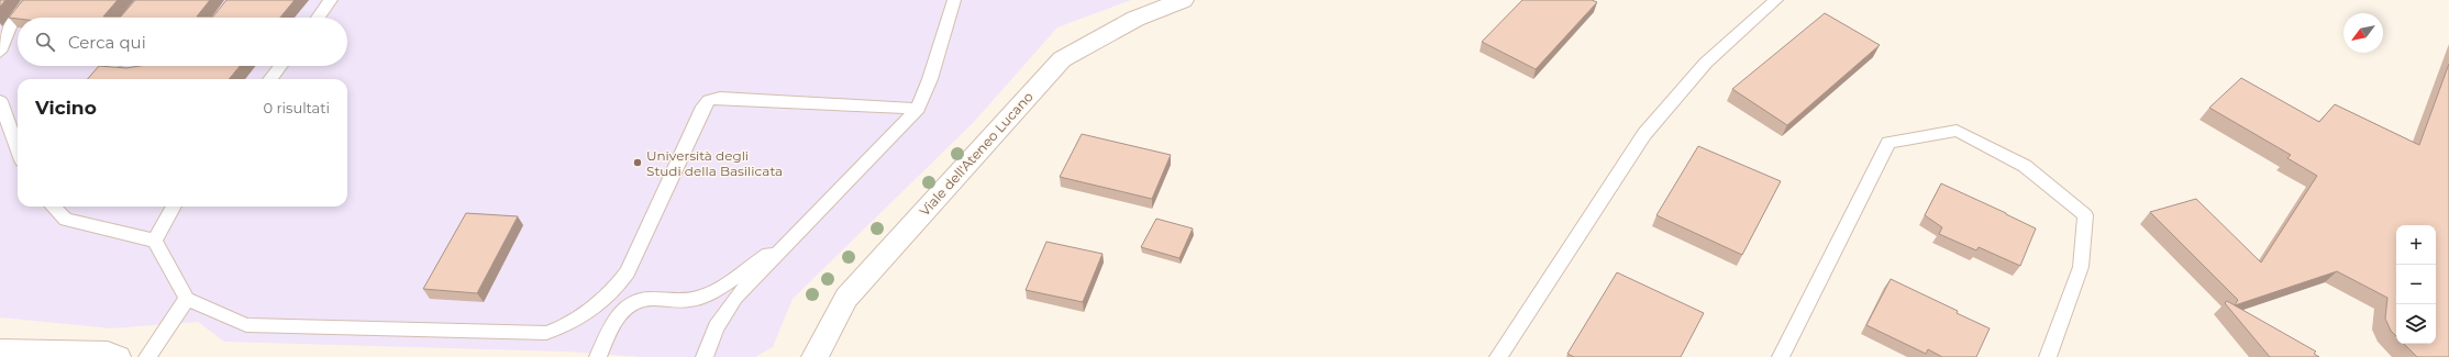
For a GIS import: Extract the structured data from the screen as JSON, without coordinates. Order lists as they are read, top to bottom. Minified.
{"streets":{"street":["Viale dell'Ateneo Lucano"]},"places":["Università degli Studi della Basilicata"],"north":"bottom left","page":{"search":"Cerca qui","heading":["Vicino","0 risultati"],"map_buttons":["+","−"]}}
